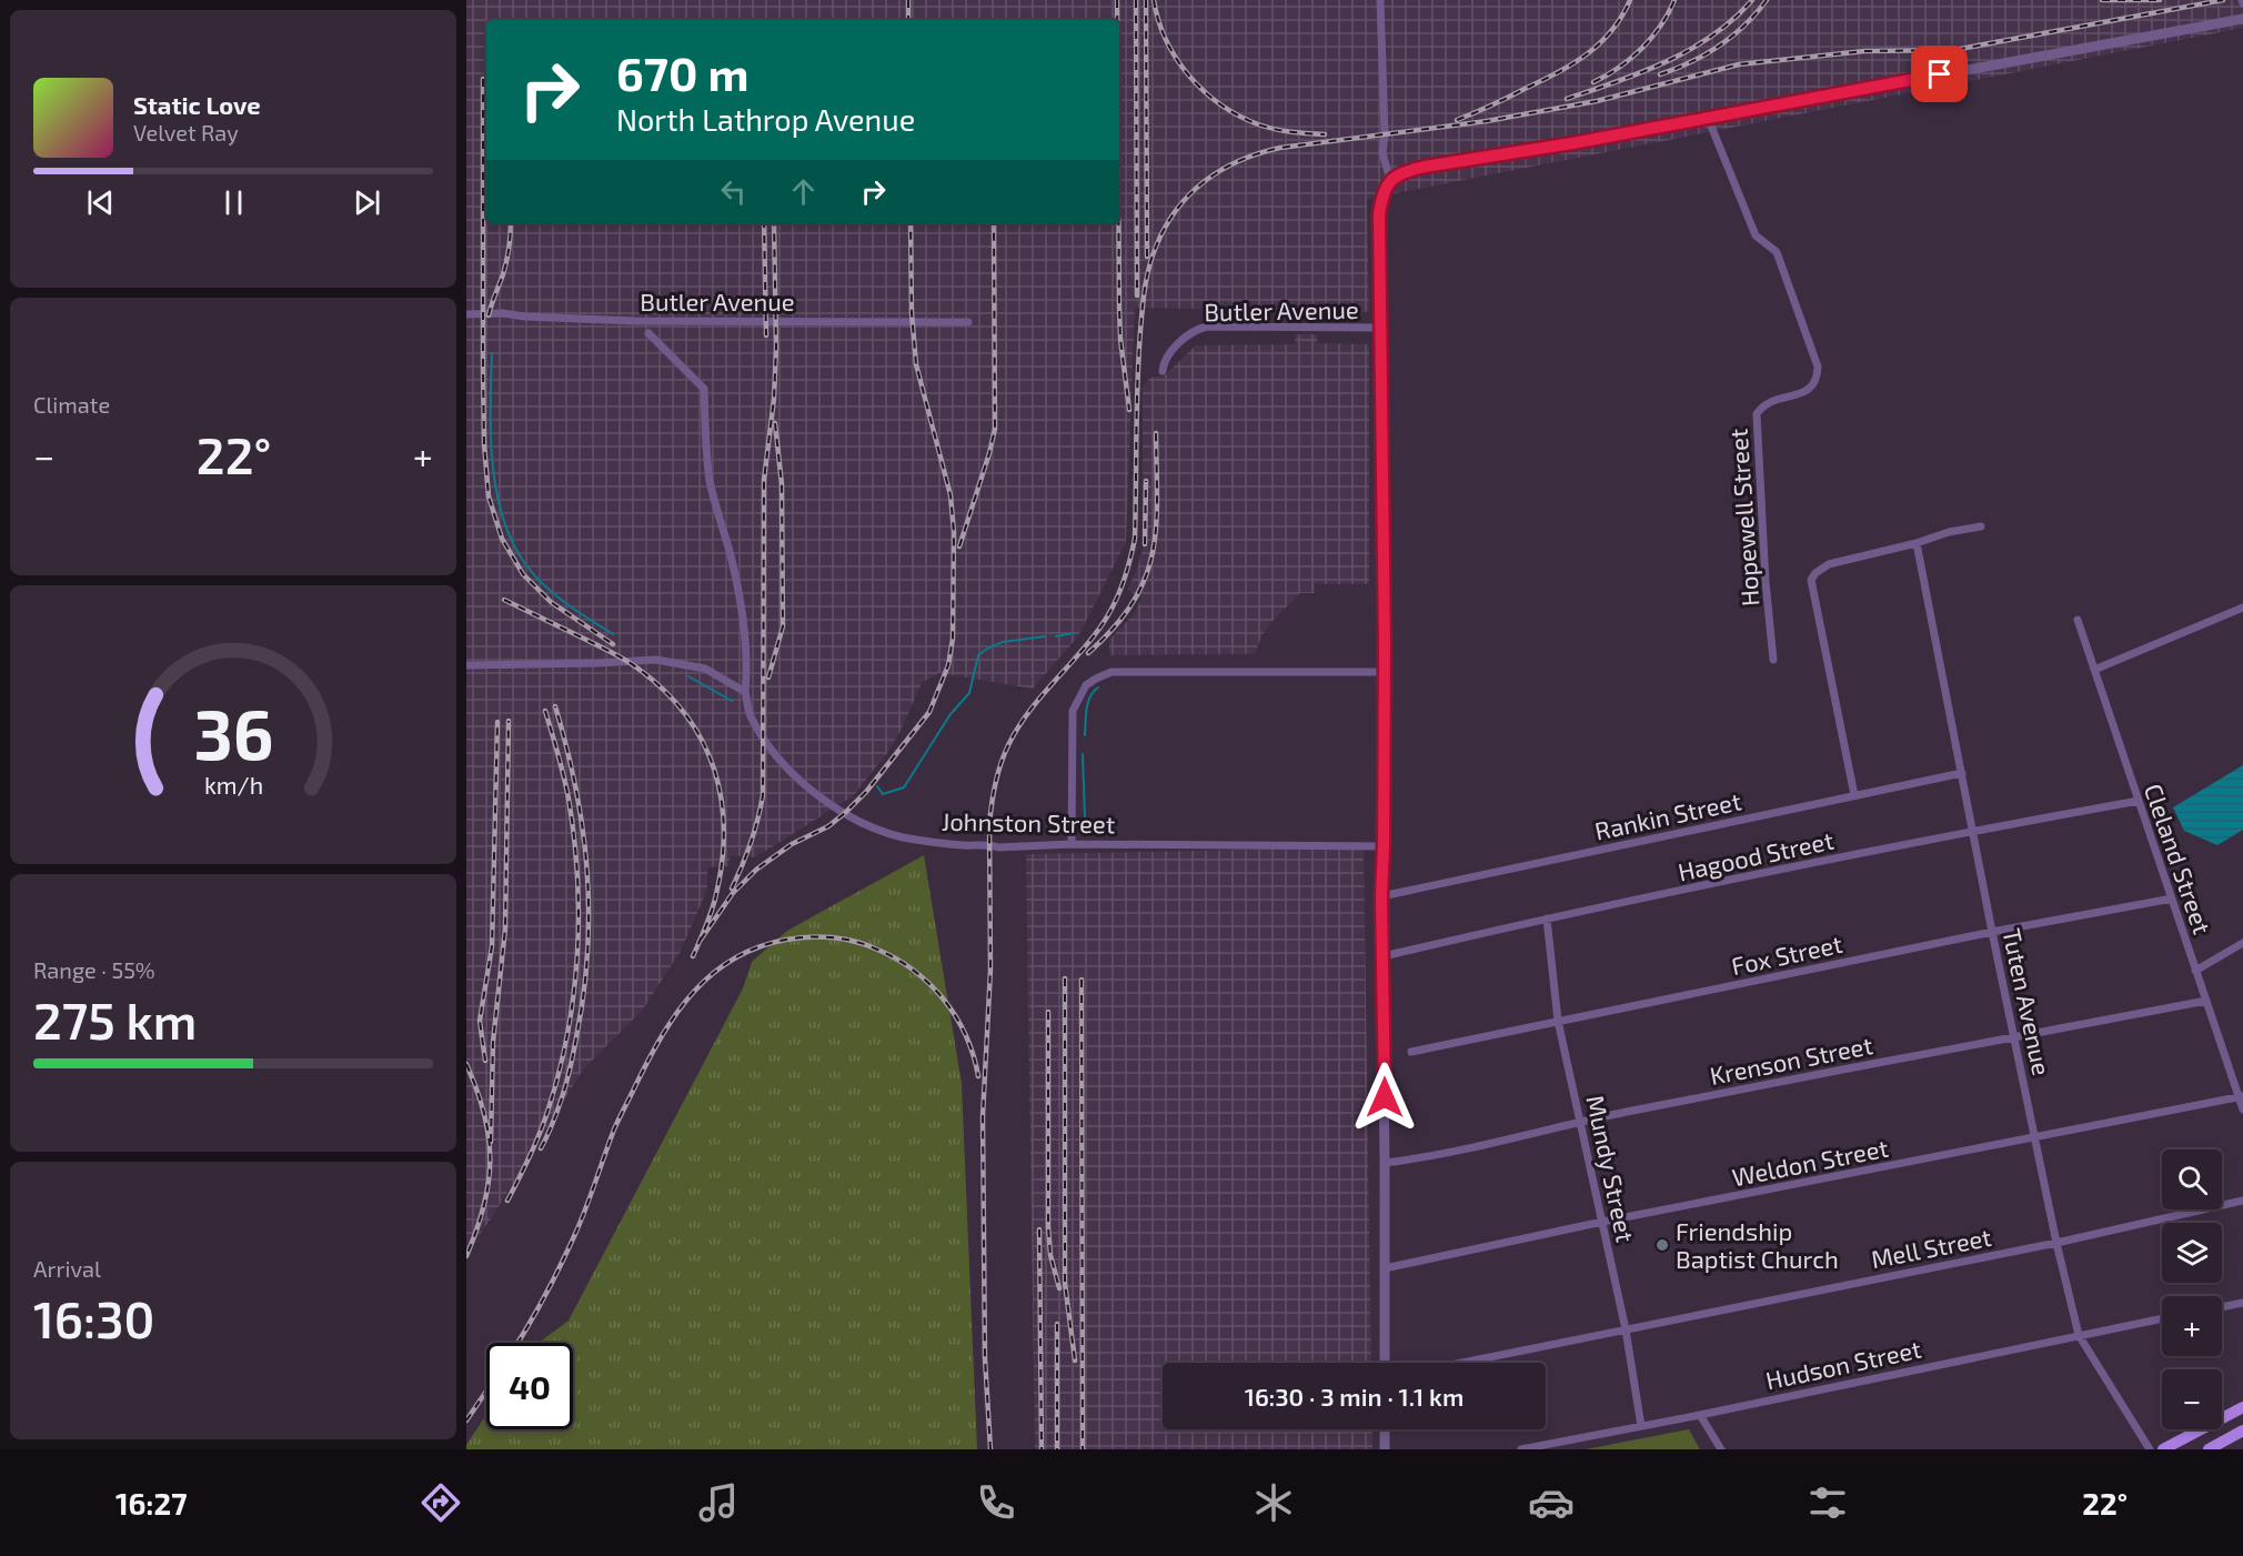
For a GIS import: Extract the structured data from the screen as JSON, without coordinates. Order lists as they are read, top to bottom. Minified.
{"streets":{"street":["Butler Avenue","Hopewell Street","Rankin Street","Johnston Street","Hagood Street","Cleland Street","Fox Street","Tuten Avenue","Krenson Street","Weldon Street","Mundy Street","Mell Street","Hudson Street"]},"crossings":[["Rankin Street","Tuten Avenue"],["Hagood Street","Cleland Street"],["Hagood Street","Tuten Avenue"],["Hagood Street","Mundy Street"],["Cleland Street","Fox Street"],["Cleland Street","Krenson Street"],["Cleland Street","Weldon Street"],["Fox Street","Tuten Avenue"],["Fox Street","Mundy Street"],["Tuten Avenue","Krenson Street"],["Tuten Avenue","Weldon Street"],["Tuten Avenue","Mell Street"],["Tuten Avenue","Hudson Street"],["Krenson Street","Mundy Street"],["Weldon Street","Mundy Street"],["Mundy Street","Mell Street"],["Mundy Street","Hudson Street"]],"places":["Friendship Baptist Church"],"page":{"turn":["670 m","North Lathrop Avenue"],"song":["Static Love","Velvet Ray"],"tile":["Climate",["Range · 55%","275 km"],["Arrival","16:30"]],"heat":["−","22°","+"],"map_buttons":["+","−"],"limit":"40","trip":"16:30 · 3 min · 1.1 km","tabs":["16:27","22°"],"gauge":["36","km/h"]}}
